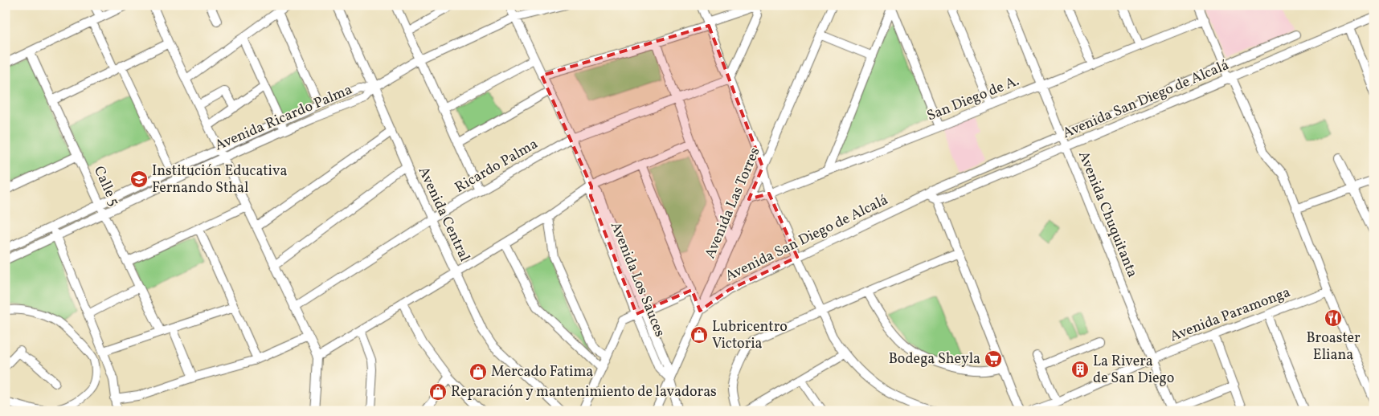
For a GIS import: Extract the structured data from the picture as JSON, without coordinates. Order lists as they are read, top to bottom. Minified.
{"streets":{"street":["San Diego de A.","Avenida San Diego de Alcalá","Avenida Ricardo Palma","Ricardo Palma","Calle 5","Avenida Las Torres","Avenida Central","Avenida Chuquitanta","Avenida Los Sauces","Avenida Paramonga"]},"crossings":[["San Diego de A.","Avenida Las Torres"],["San Diego de A.","Avenida Chuquitanta"],["Avenida San Diego de Alcalá","Avenida Las Torres"],["Avenida San Diego de Alcalá","Avenida Chuquitanta"],["Avenida Ricardo Palma","Calle 5"],["Avenida Ricardo Palma","Avenida Central"],["Avenida Ricardo Palma","Avenida Los Sauces"],["Ricardo Palma","Avenida Central"],["Ricardo Palma","Avenida Los Sauces"],["Avenida Las Torres","Avenida Los Sauces"],["Avenida Chuquitanta","Avenida Paramonga"]],"places":{"school or university":["Institución Educativa Fernando Sthal"],"restaurant":["Broaster Eliana"],"shop":["Lubricentro Victoria","Mercado Fatima","Reparación y mantenimiento de lavadoras"],"supermarket":["Bodega Sheyla"],"building":["La Rivera de San Diego"]}}
